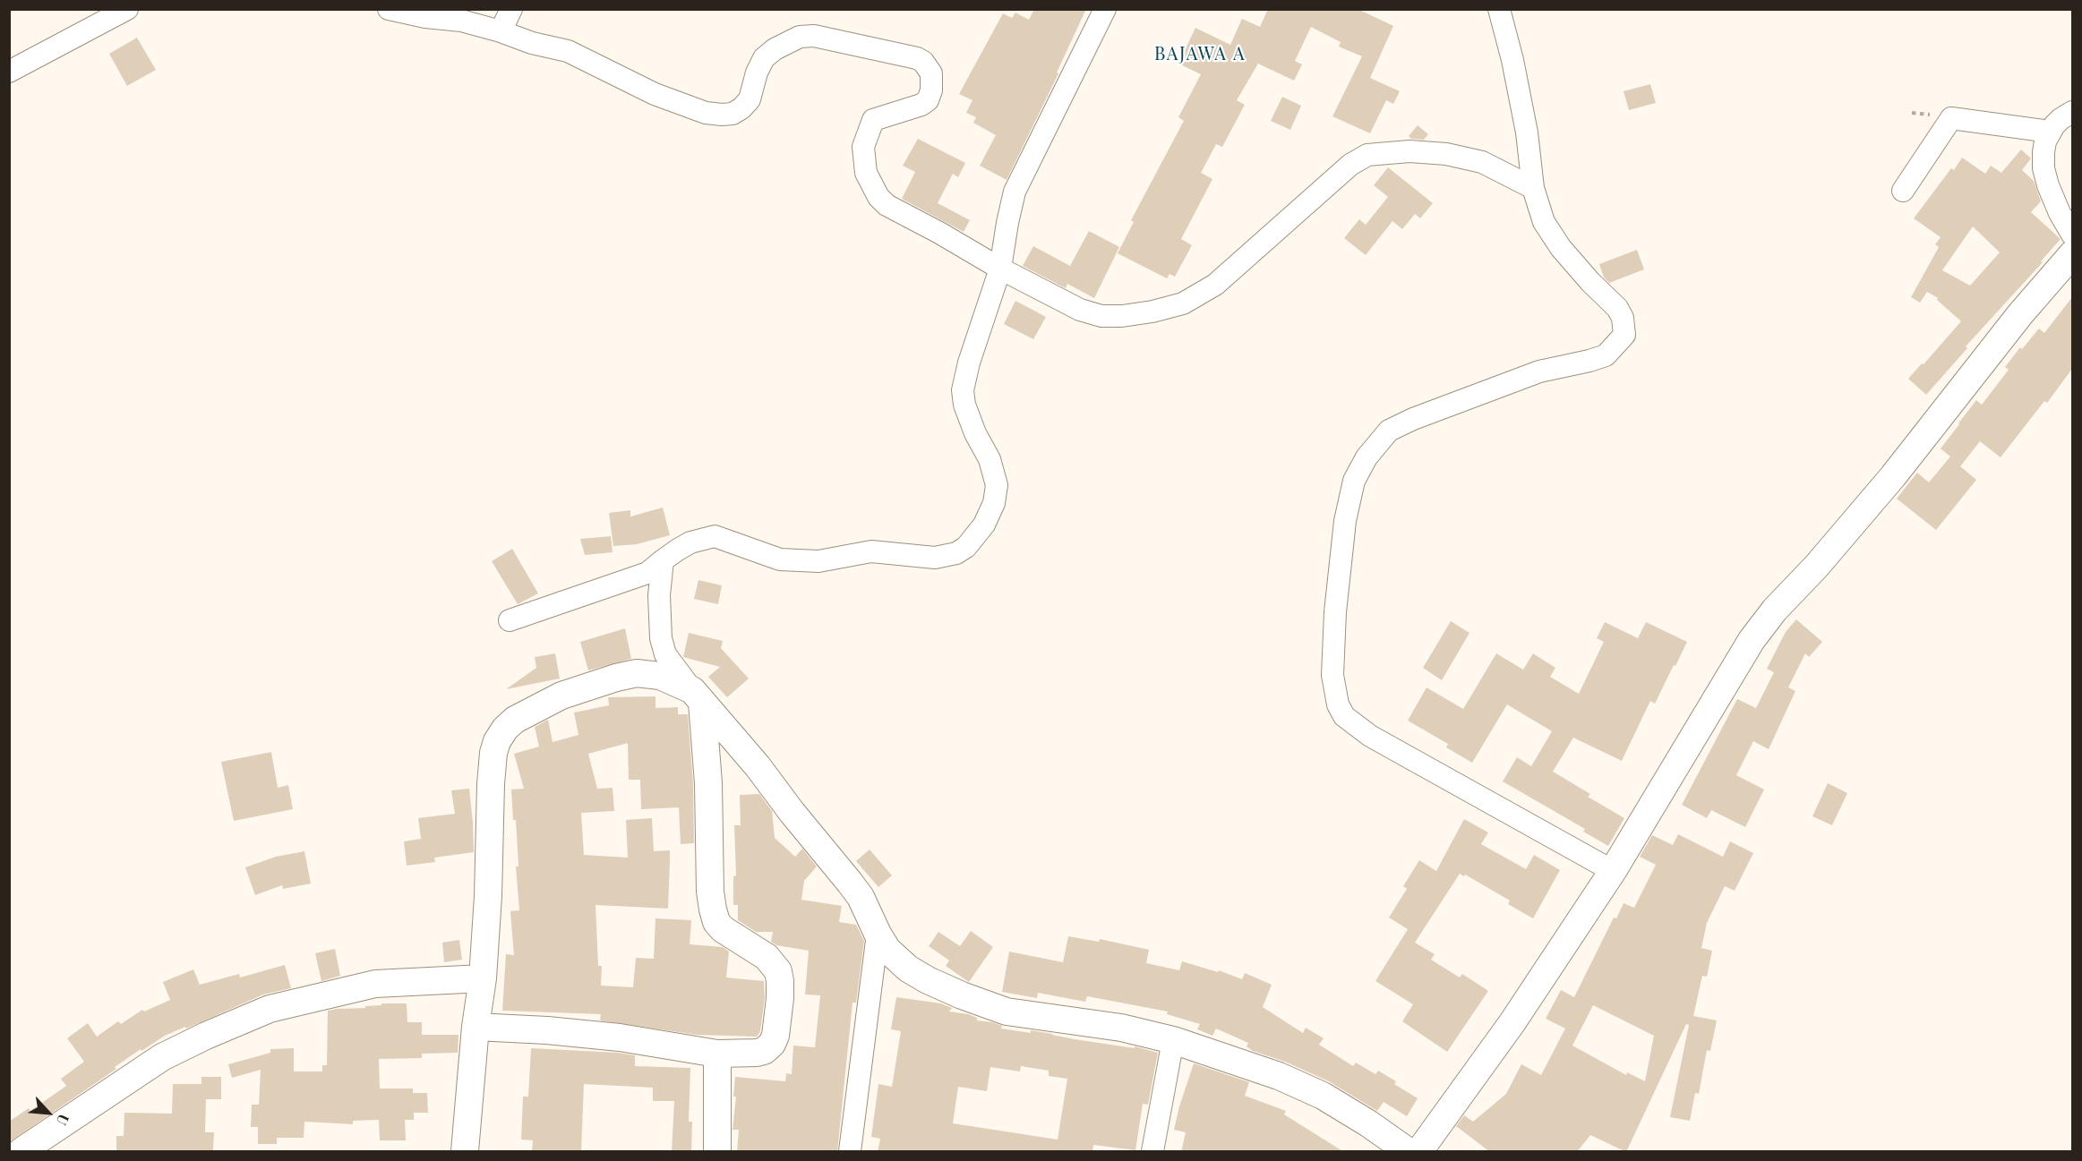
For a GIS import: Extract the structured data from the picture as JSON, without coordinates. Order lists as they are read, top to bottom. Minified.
{"districts":["BAJAWA A"],"north":"bottom right"}
